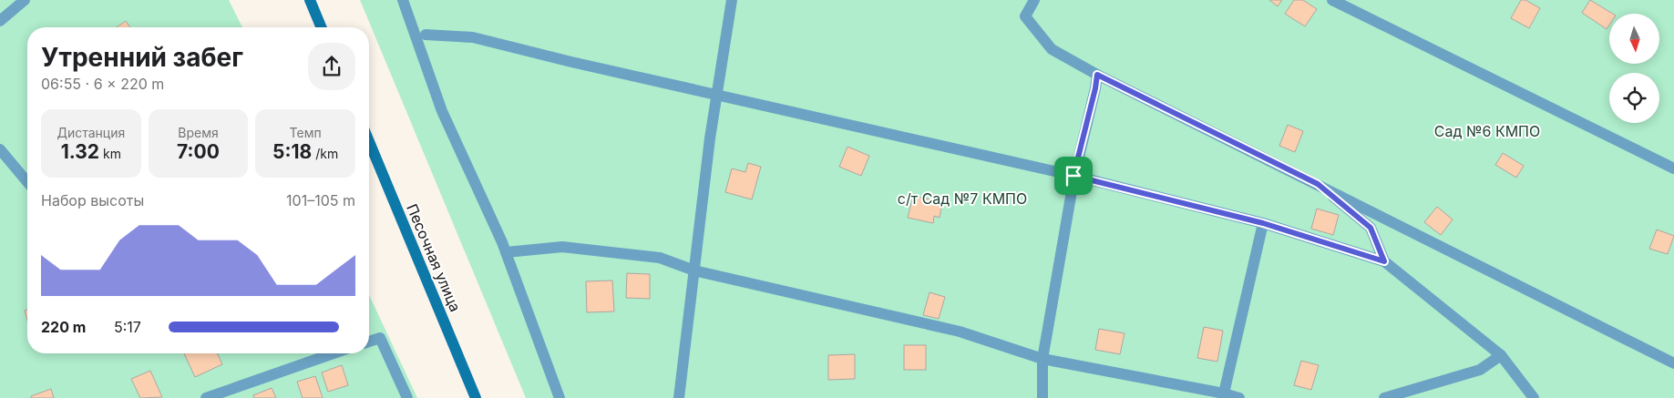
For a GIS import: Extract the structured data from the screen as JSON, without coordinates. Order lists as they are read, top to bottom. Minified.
{"streets":{"main road":["Песочная улица"]},"parks":["Сад №6 КМПО","с/т Сад №7 КМПО"],"north":"bottom","page":{"heading":["Утренний забег","06:55 · 6 × 220 m"],"stats":[["Дистанция","1.32 km"],["Время","7:00"],["Темп","5:18 /km"]],"chart":["Набор высоты","101–105 m"],"list":[{"name":"220 m","note":"5:17"}]}}
